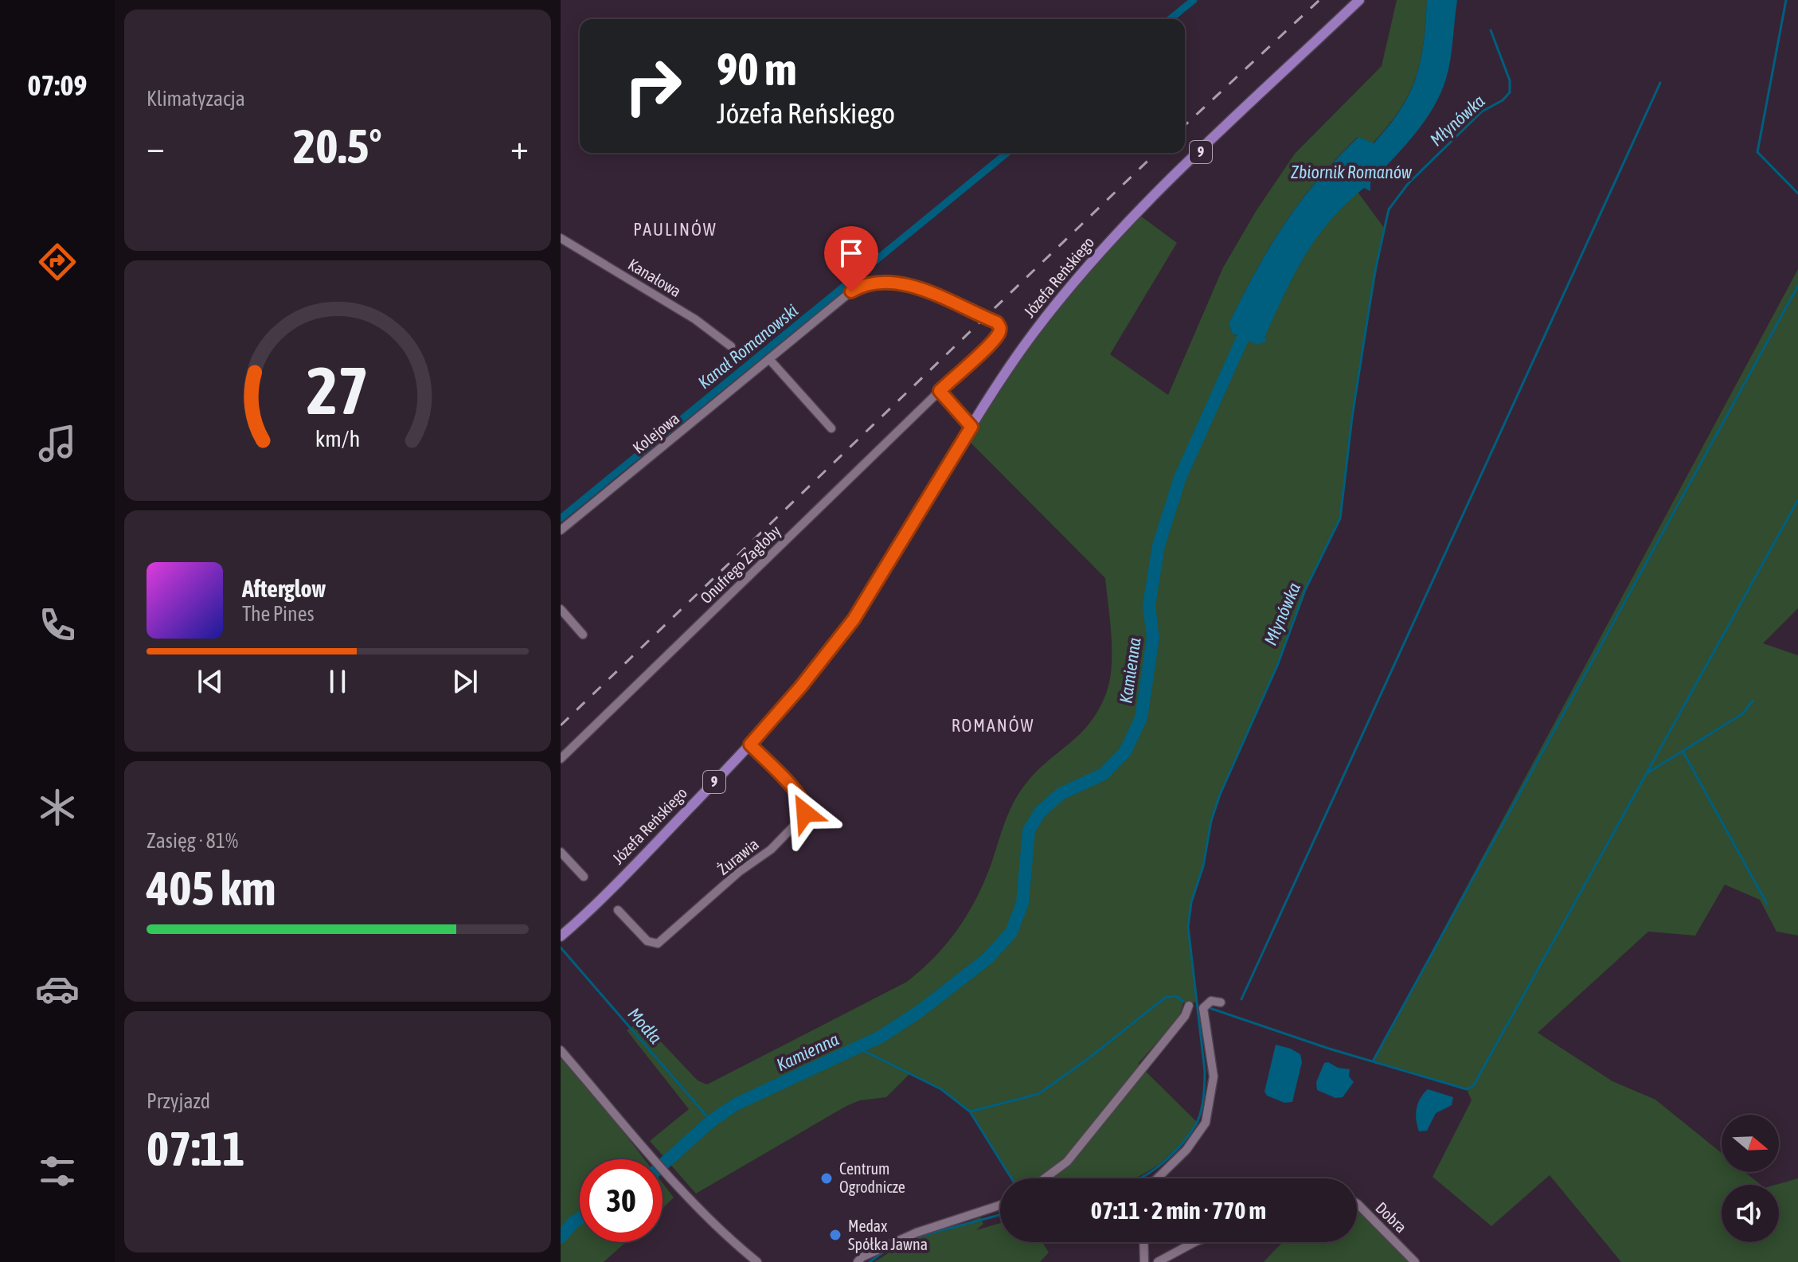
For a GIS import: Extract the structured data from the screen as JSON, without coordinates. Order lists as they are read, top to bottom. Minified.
{"streets":{"main road":["9","Józefa Reńskiego"],"street":["Kanałowa","Kolejowa","Onufrego Zagłoby","Żurawia","Dobra"]},"crossings":[["Józefa Reńskiego","Żurawia"],["Kolejowa","Onufrego Zagłoby"]],"districts":["PAULINÓW","ROMANÓW"],"water":["Młynówka","Zbiornik Romanów","Kanał Romanowski","Kamienna","Modła"],"places":["Centrum Ogrodnicze","Medax Spółka Jawna"],"north":"right","page":{"tabs":"07:09","tile":["Klimatyzacja",["Zasięg · 81%","405 km"],["Przyjazd","07:11"]],"turn":["90 m","Józefa Reńskiego"],"heat":["−","20.5°","+"],"song":["Afterglow","The Pines"],"limit":"30","trip":"07:11 · 2 min · 770 m","gauge":["27","km/h"]}}
